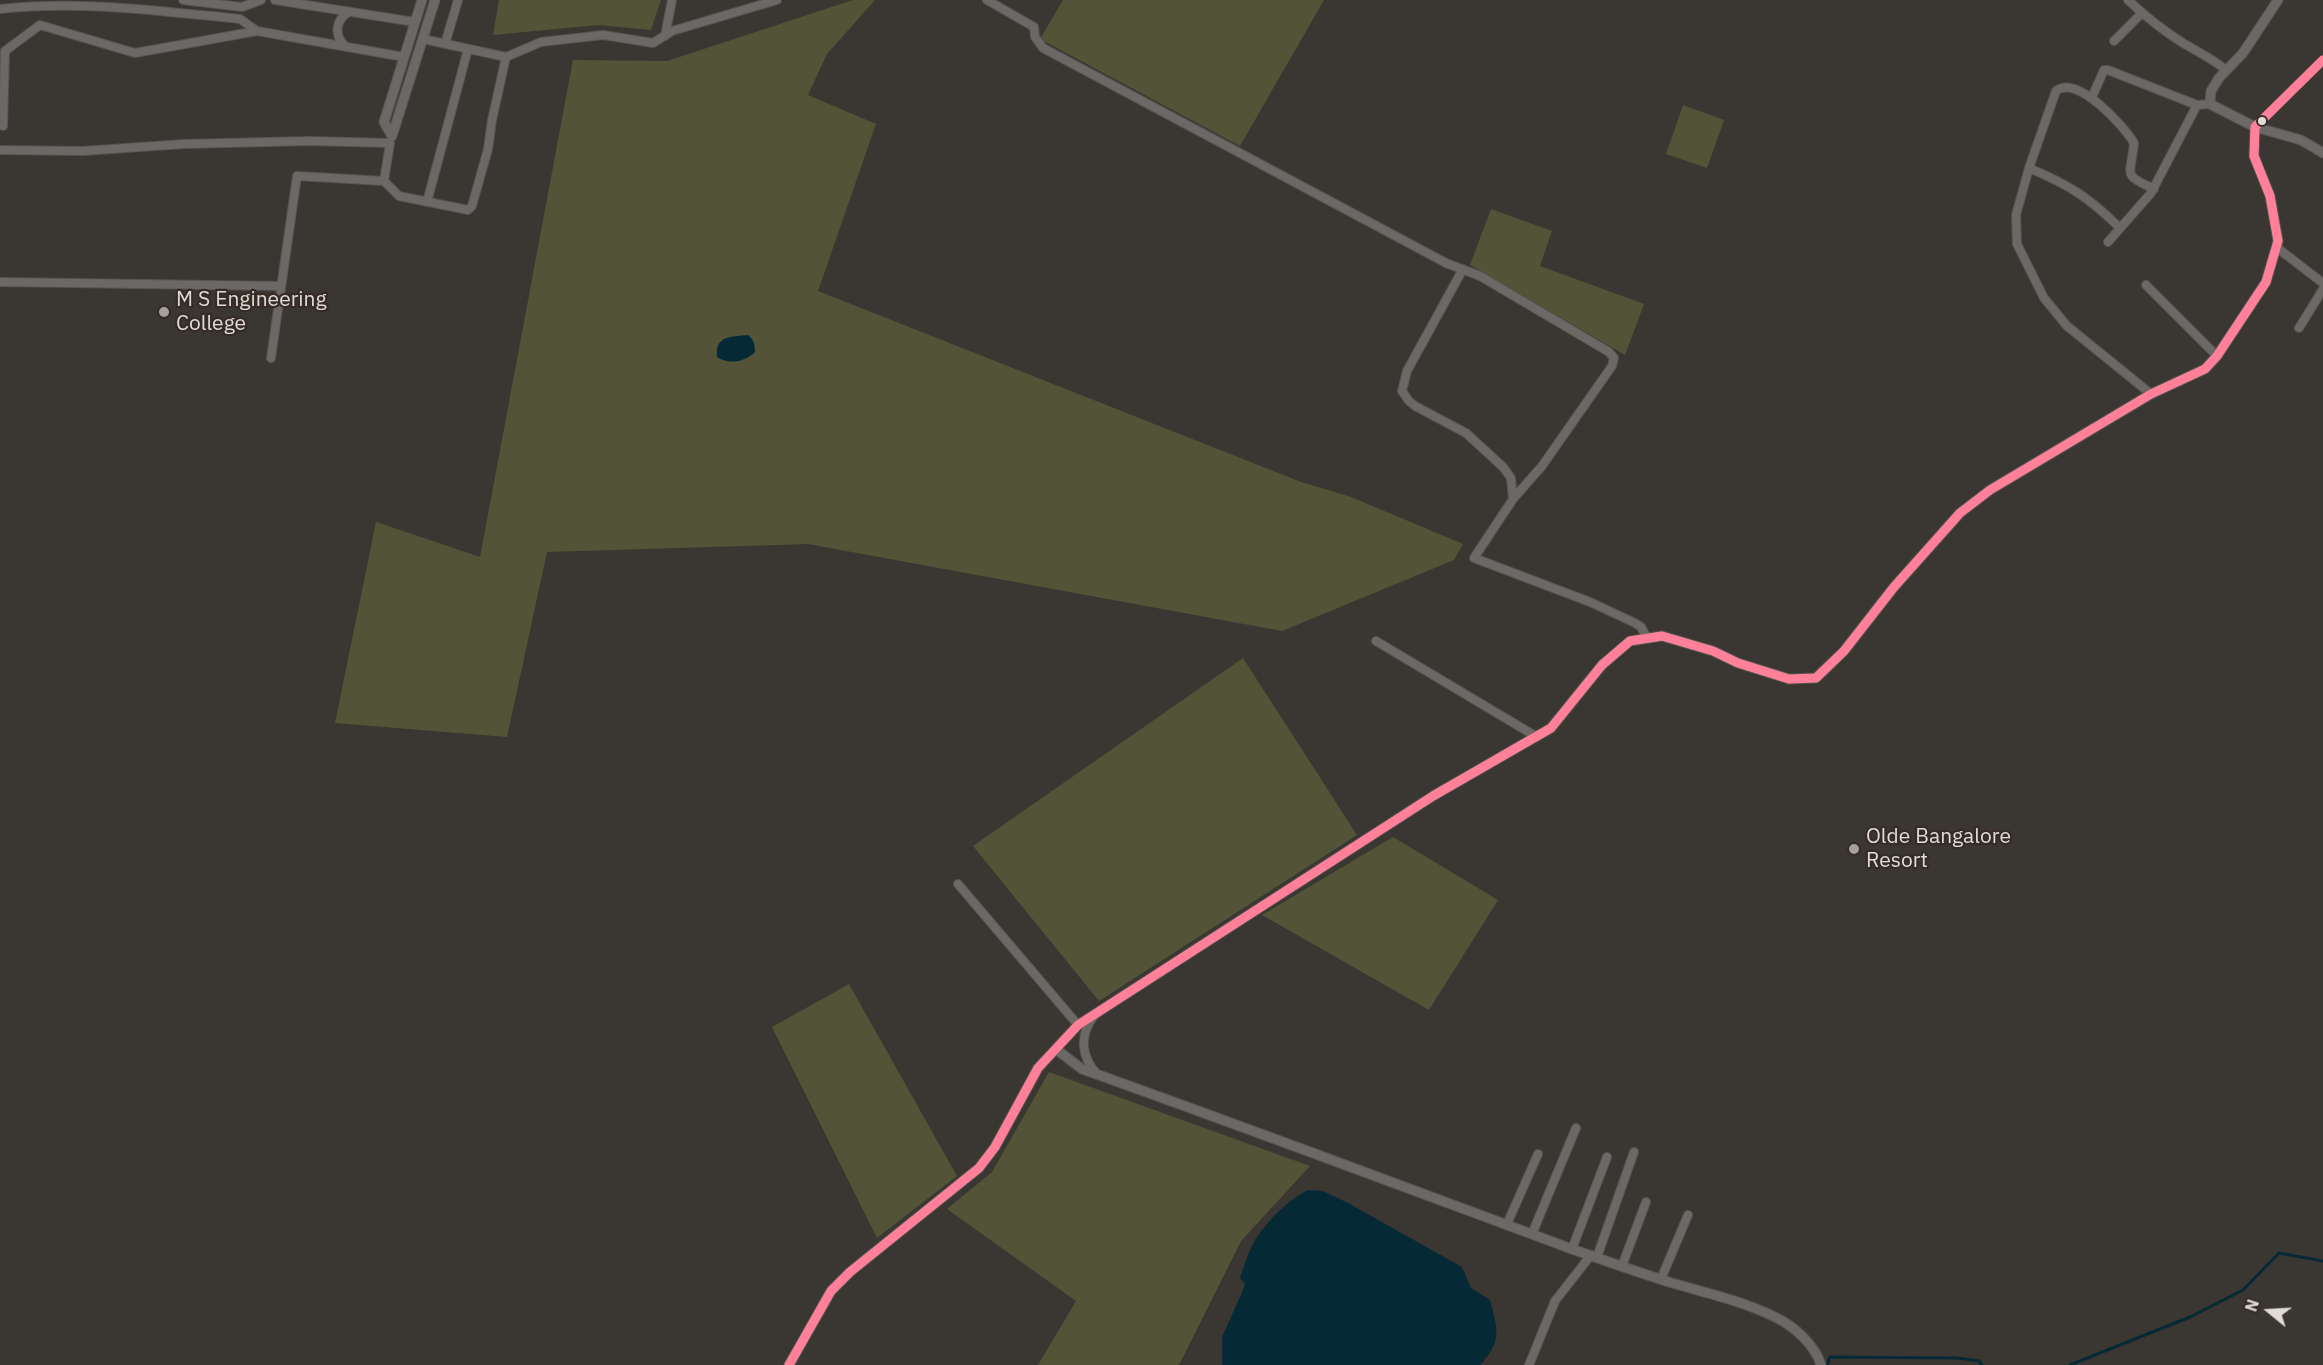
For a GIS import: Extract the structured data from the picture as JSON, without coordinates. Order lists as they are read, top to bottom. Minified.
{"places":["M S Engineering College","Olde Bangalore Resort"],"north":"left"}
